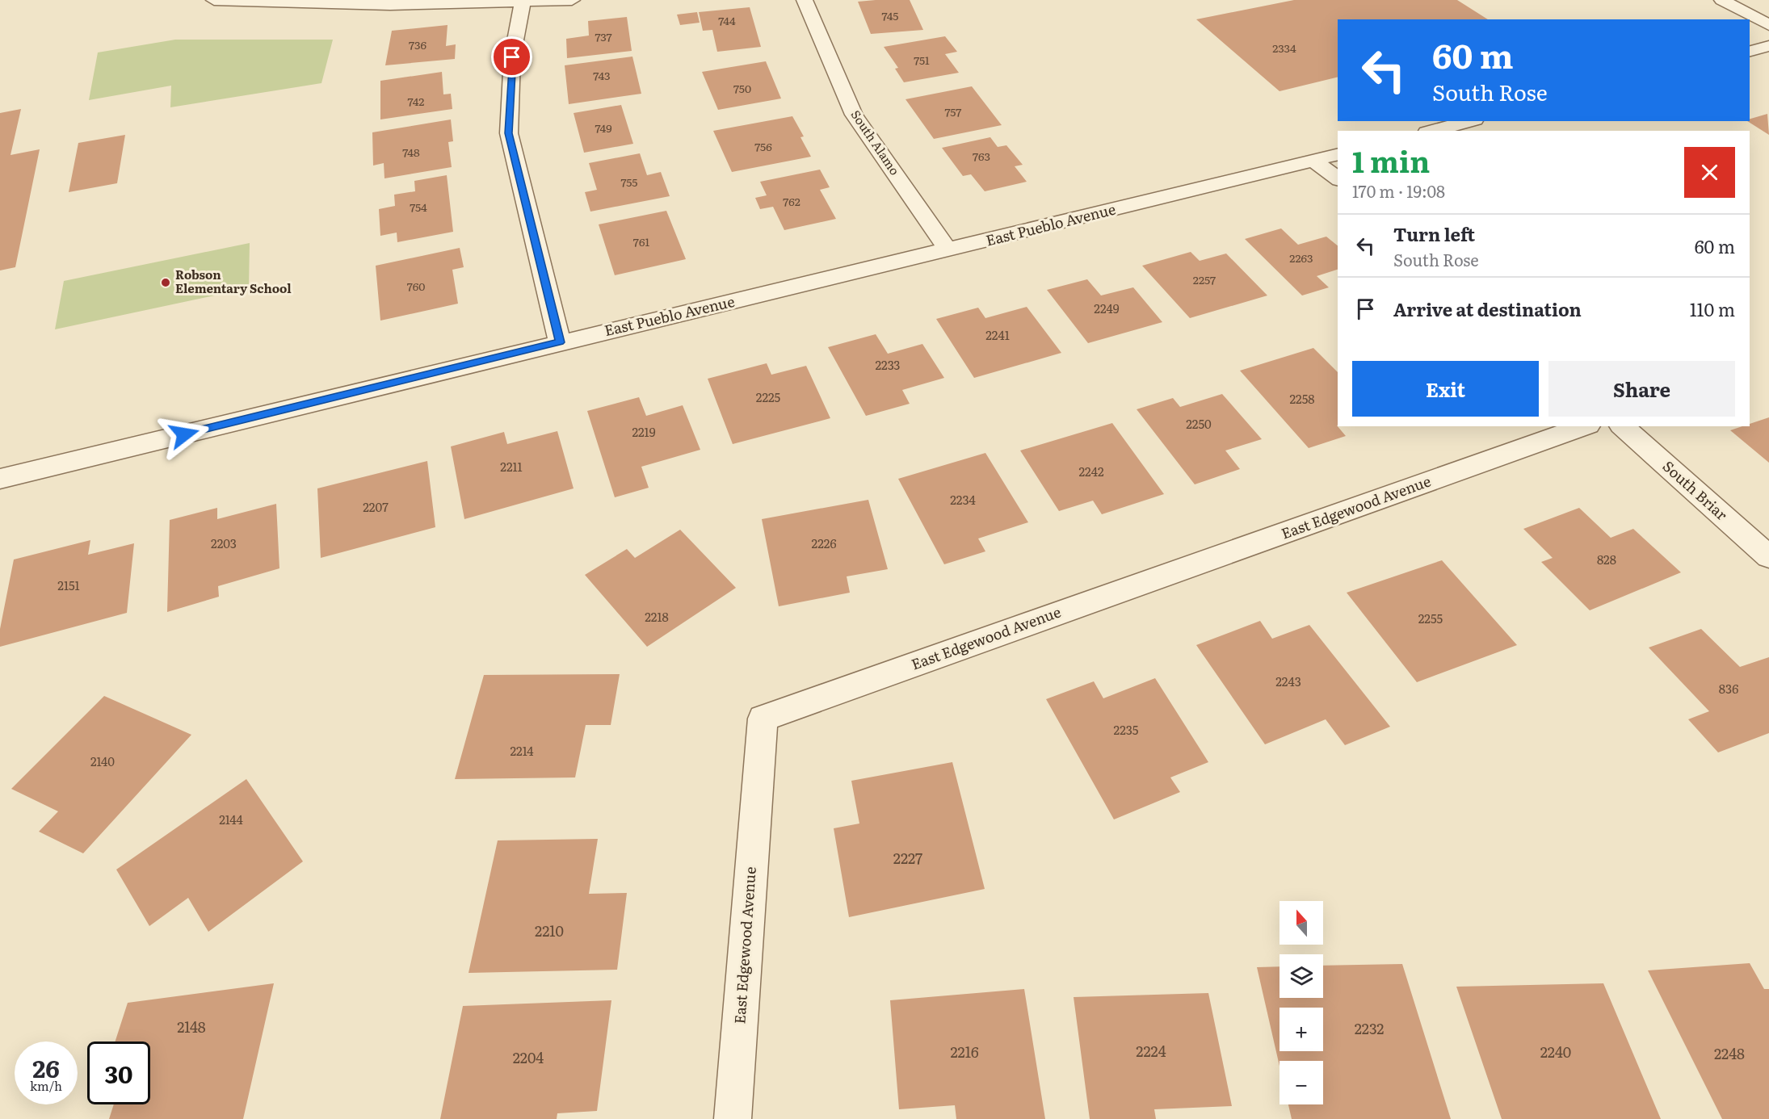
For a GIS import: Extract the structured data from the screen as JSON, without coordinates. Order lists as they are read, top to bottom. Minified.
{"streets":{"street":["South Alamo","East Pueblo Avenue","South Briar","East Edgewood Avenue"]},"crossings":[["South Alamo","East Pueblo Avenue"]],"places":["Robson Elementary School"],"house_numbers":["745","744","737","736","2334","751","743","750","742","757","749","756","748","763","755","762","754","761","2263","2257","760","2249","2241","2233","2225","2258","2250","2219","2211","2242","2234","2207","2203","2226","828","2151","2218","2255","2243","836","2235","2214","2140","2144","2227","2210","2148","2232","2224","2216","2240","2248","2204"],"north":"top","page":{"turn":["60 m","South Rose"],"heading":["1 min","170 m · 19:08"],"list":[{"name":"Turn left","note":"South Rose","value":"60 m"},{"name":"Arrive at destination","value":"110 m"}],"buttons":["Exit","Share"],"map_buttons":["+","−"],"speed":"26 km/h","limit":"30"}}
